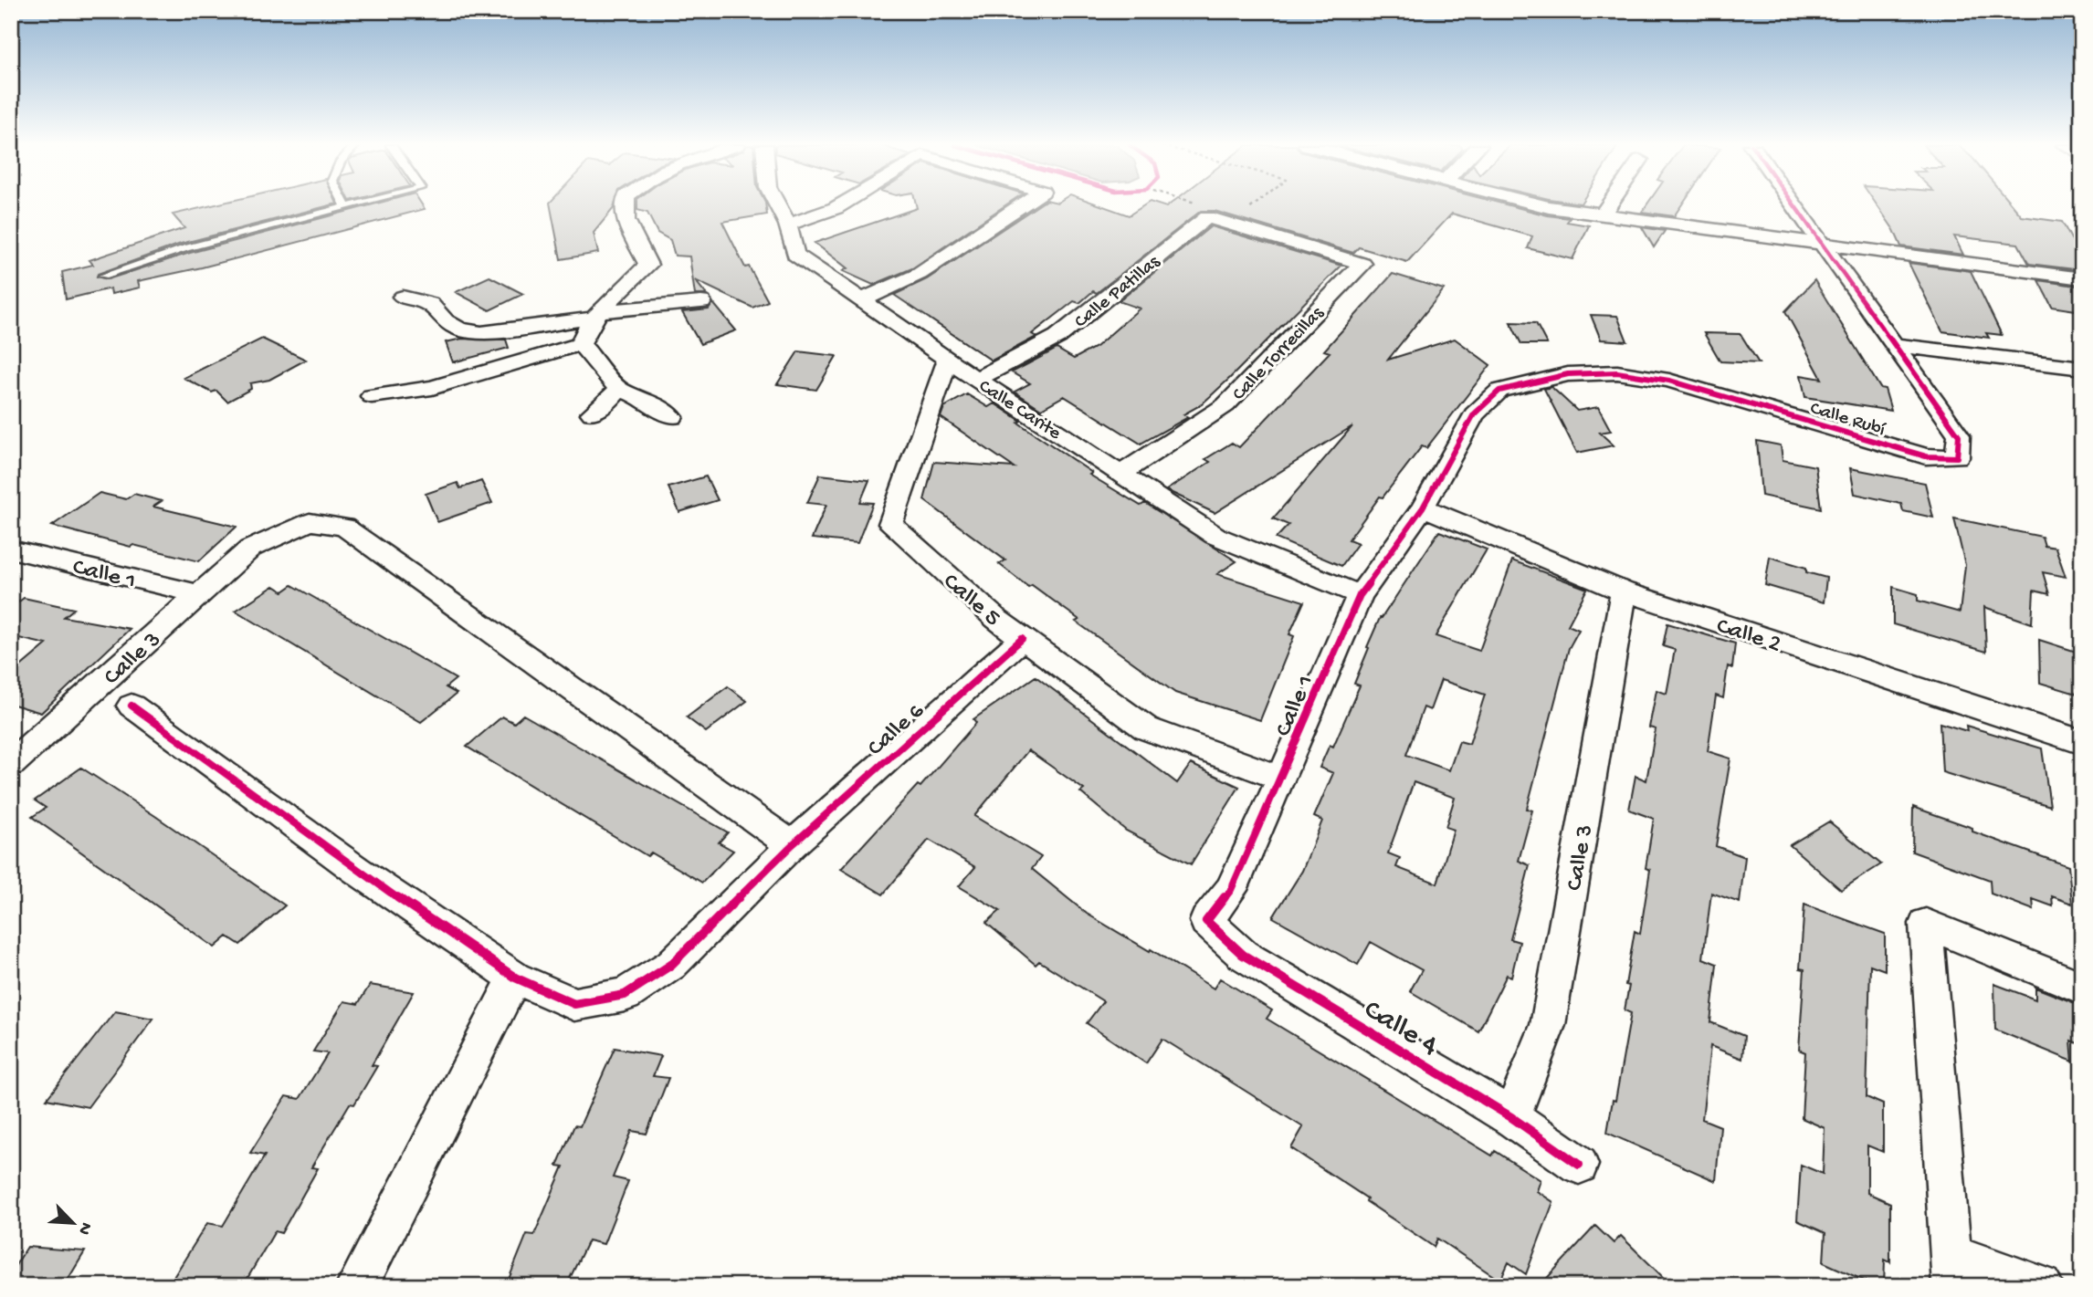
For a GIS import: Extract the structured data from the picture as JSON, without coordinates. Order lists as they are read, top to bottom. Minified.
{"streets":{"street":["Calle Patillas","Calle Torrecillas","Calle Carite","Calle Rubí","Calle 1","Calle 5","Calle 2","Calle 3","Calle 6","Calle 4"]},"crossings":[["Calle Patillas","Calle Torrecillas"],["Calle Patillas","Calle Carite"],["Calle Torrecillas","Calle Carite"],["Calle Carite","Calle 1"],["Calle Carite","Calle 5"],["Calle Rubí","Calle 1"],["Calle Rubí","Calle 2"],["Calle 1","Calle 5"],["Calle 1","Calle 2"],["Calle 1","Calle 3"],["Calle 1","Calle 4"],["Calle 5","Calle 6"],["Calle 2","Calle 3"],["Calle 3","Calle 6"],["Calle 3","Calle 4"]],"north":"bottom right"}
